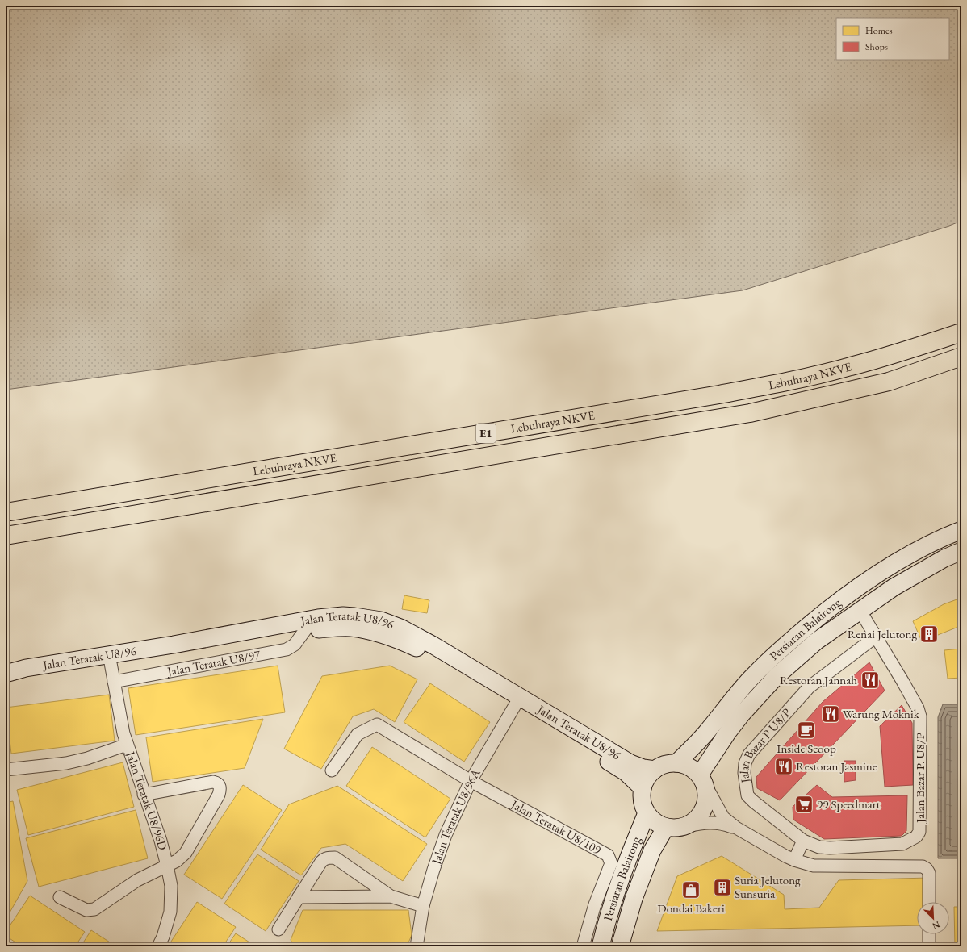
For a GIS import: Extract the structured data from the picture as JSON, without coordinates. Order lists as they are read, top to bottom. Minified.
{"streets":{"highway":["Lebuhraya NKVE","E1"],"street":["Jalan Teratak U8/96","Persiaran Balairong","Jalan Teratak U8/97","Jalan Bazar P U8/P","Jalan Bazar P. U8/P","Jalan Teratak U8/96D","Jalan Teratak U8/96A","Jalan Teratak U8/109"]},"crossings":[["Jalan Teratak U8/96","Persiaran Balairong"],["Jalan Teratak U8/96","Jalan Teratak U8/97"],["Jalan Teratak U8/96","Jalan Teratak U8/96D"],["Jalan Teratak U8/96","Jalan Teratak U8/96A"],["Persiaran Balairong","Jalan Bazar P. U8/P"],["Jalan Teratak U8/97","Jalan Teratak U8/96D"],["Jalan Bazar P U8/P","Jalan Bazar P. U8/P"],["Jalan Teratak U8/96A","Jalan Teratak U8/109"]],"places":{"building":["Renai Jelutong","Suria Jelutong Sunsuria"],"restaurant":["Restoran Jannah","Warung Moknik","Restoran Jasmine"],"cafe":["Inside Scoop"],"supermarket":["99 Speedmart"],"shop":["Dondai Bakeri"]},"legend":["Homes","Shops"],"north":"bottom right"}
